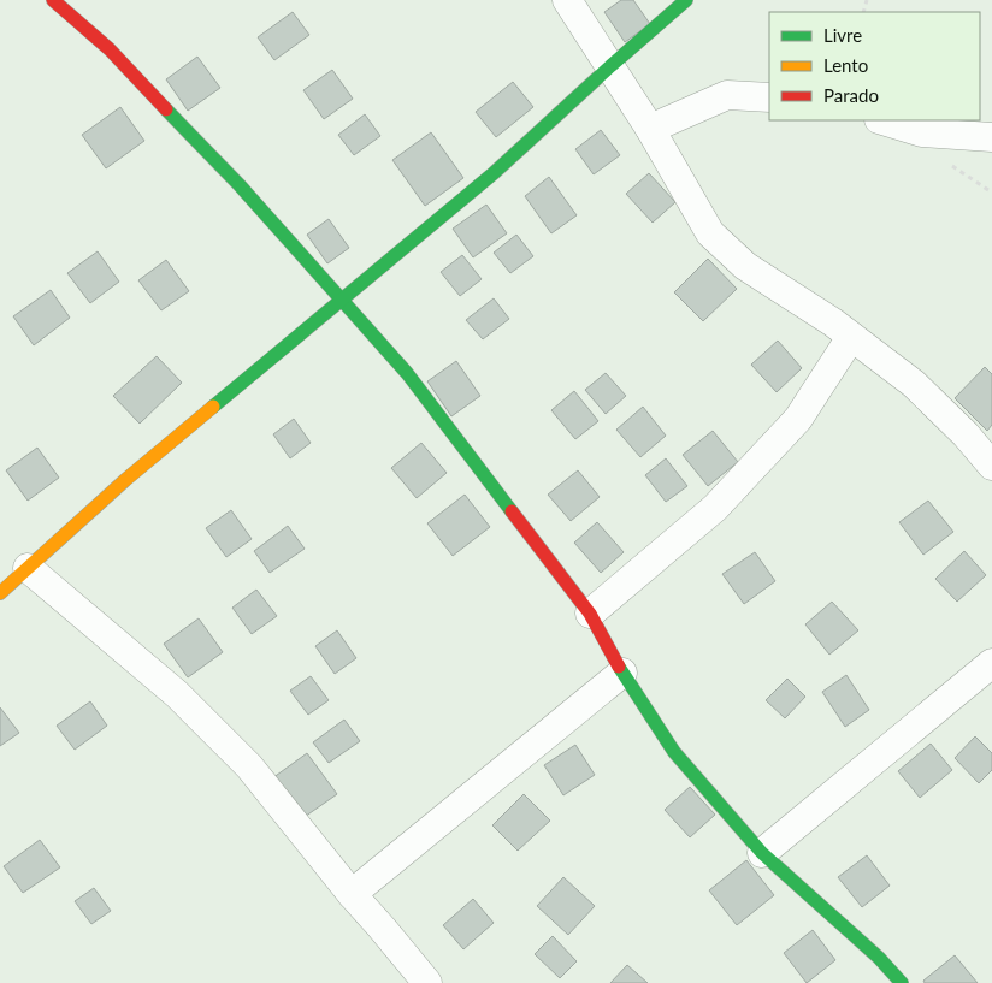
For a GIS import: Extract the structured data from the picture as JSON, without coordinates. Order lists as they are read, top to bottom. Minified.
{"legend":["Livre","Lento","Parado"]}
